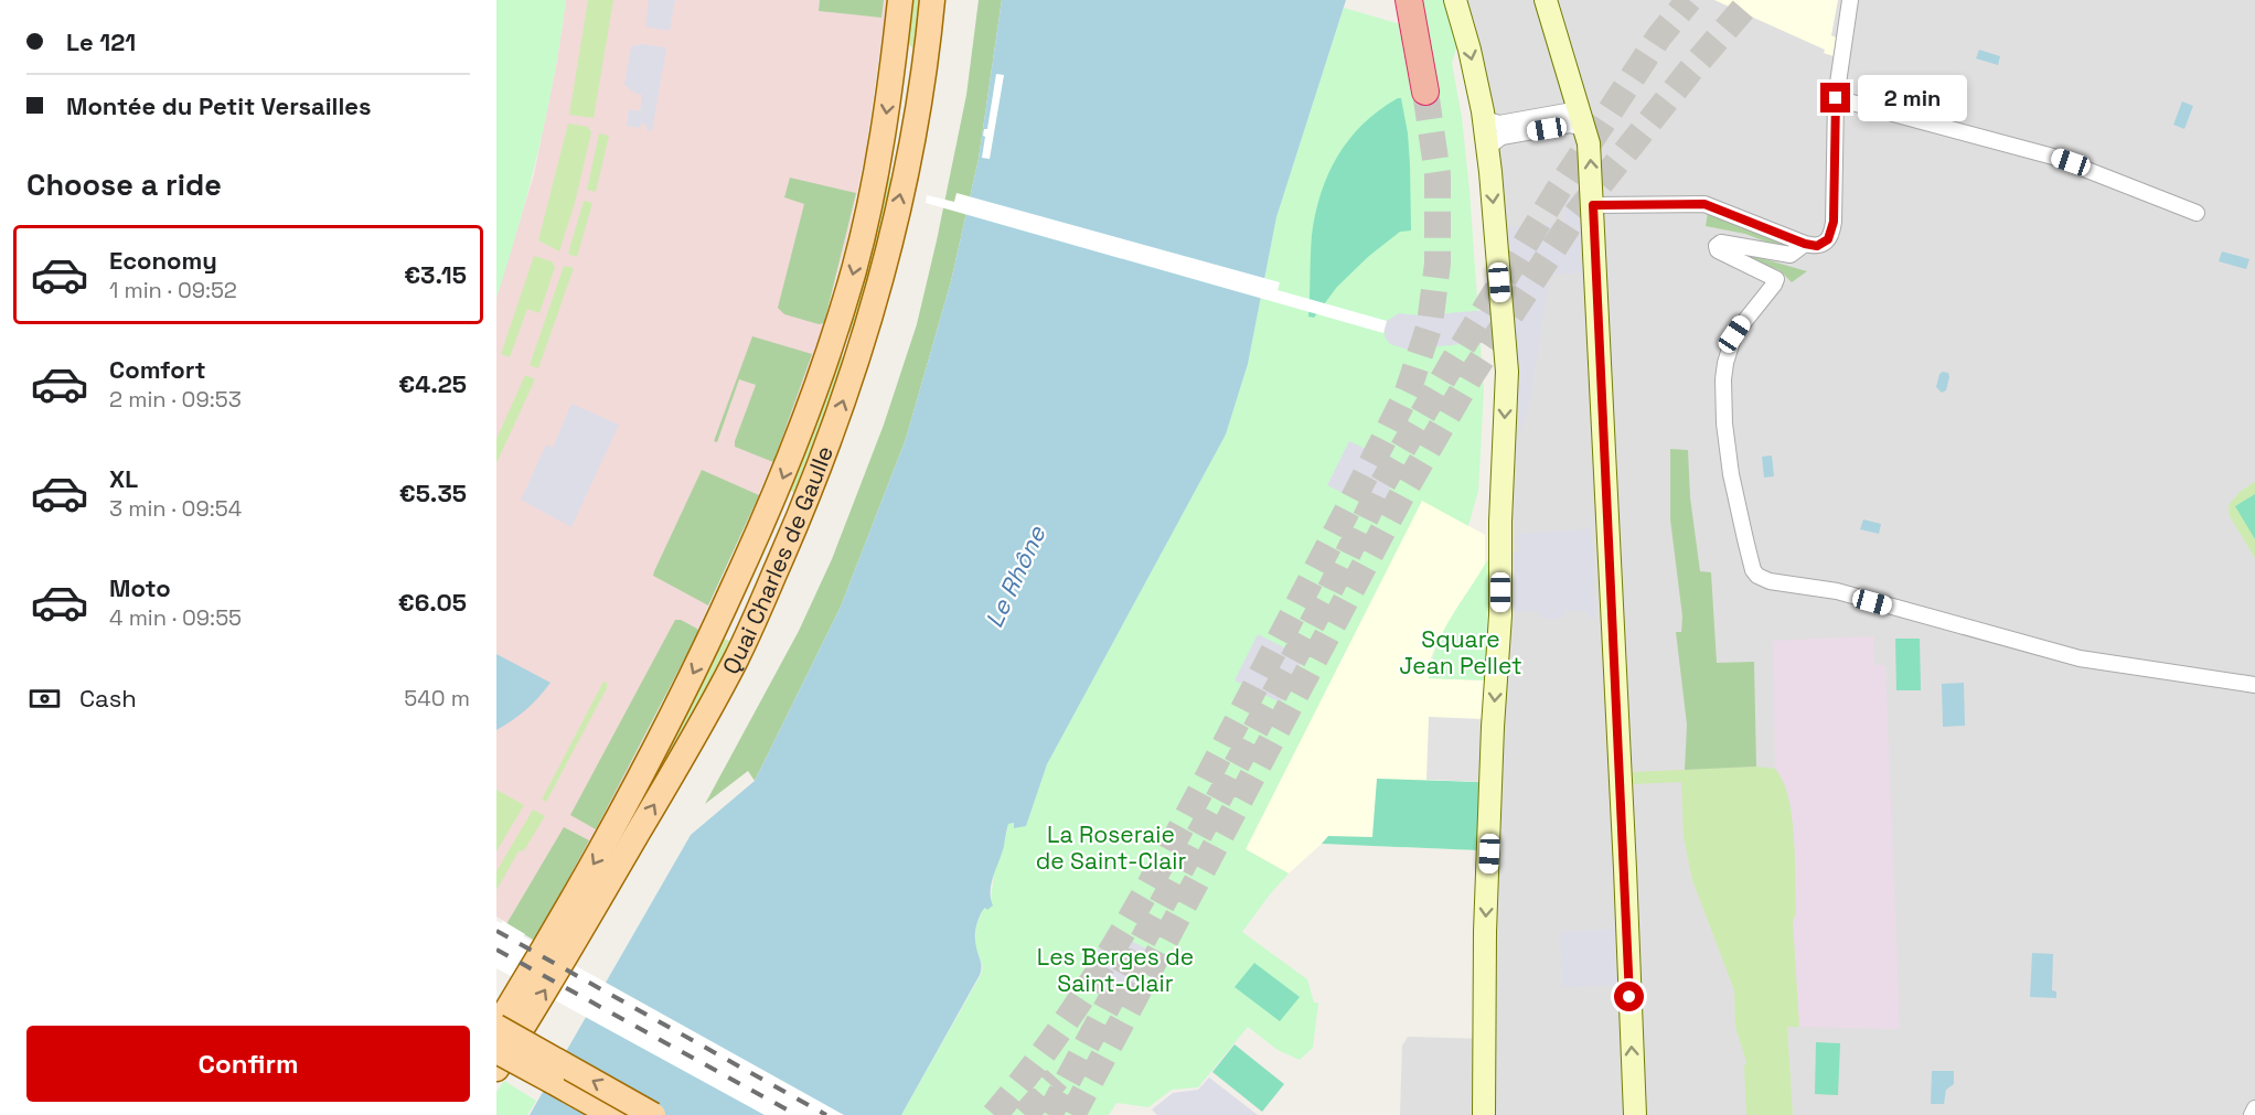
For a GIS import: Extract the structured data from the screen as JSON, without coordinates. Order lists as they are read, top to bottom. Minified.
{"streets":{"main road":["Quai Charles de Gaulle"]},"water":["Le Rhône"],"parks":["Square Jean Pellet","La Roseraie de Saint-Clair","Les Berges de Saint-Clair"],"page":{"banner":["Le 121","Montée du Petit Versailles"],"bubble":"2 min","heading":"Choose a ride","list":[{"name":"Economy","note":"1 min · 09:52","value":"€3.15"},{"name":"Comfort","note":"2 min · 09:53","value":"€4.25"},{"name":"XL","note":"3 min · 09:54","value":"€5.35"},{"name":"Moto","note":"4 min · 09:55","value":"€6.05"}],"pay":["Cash","540 m"],"buttons":"Confirm"}}
